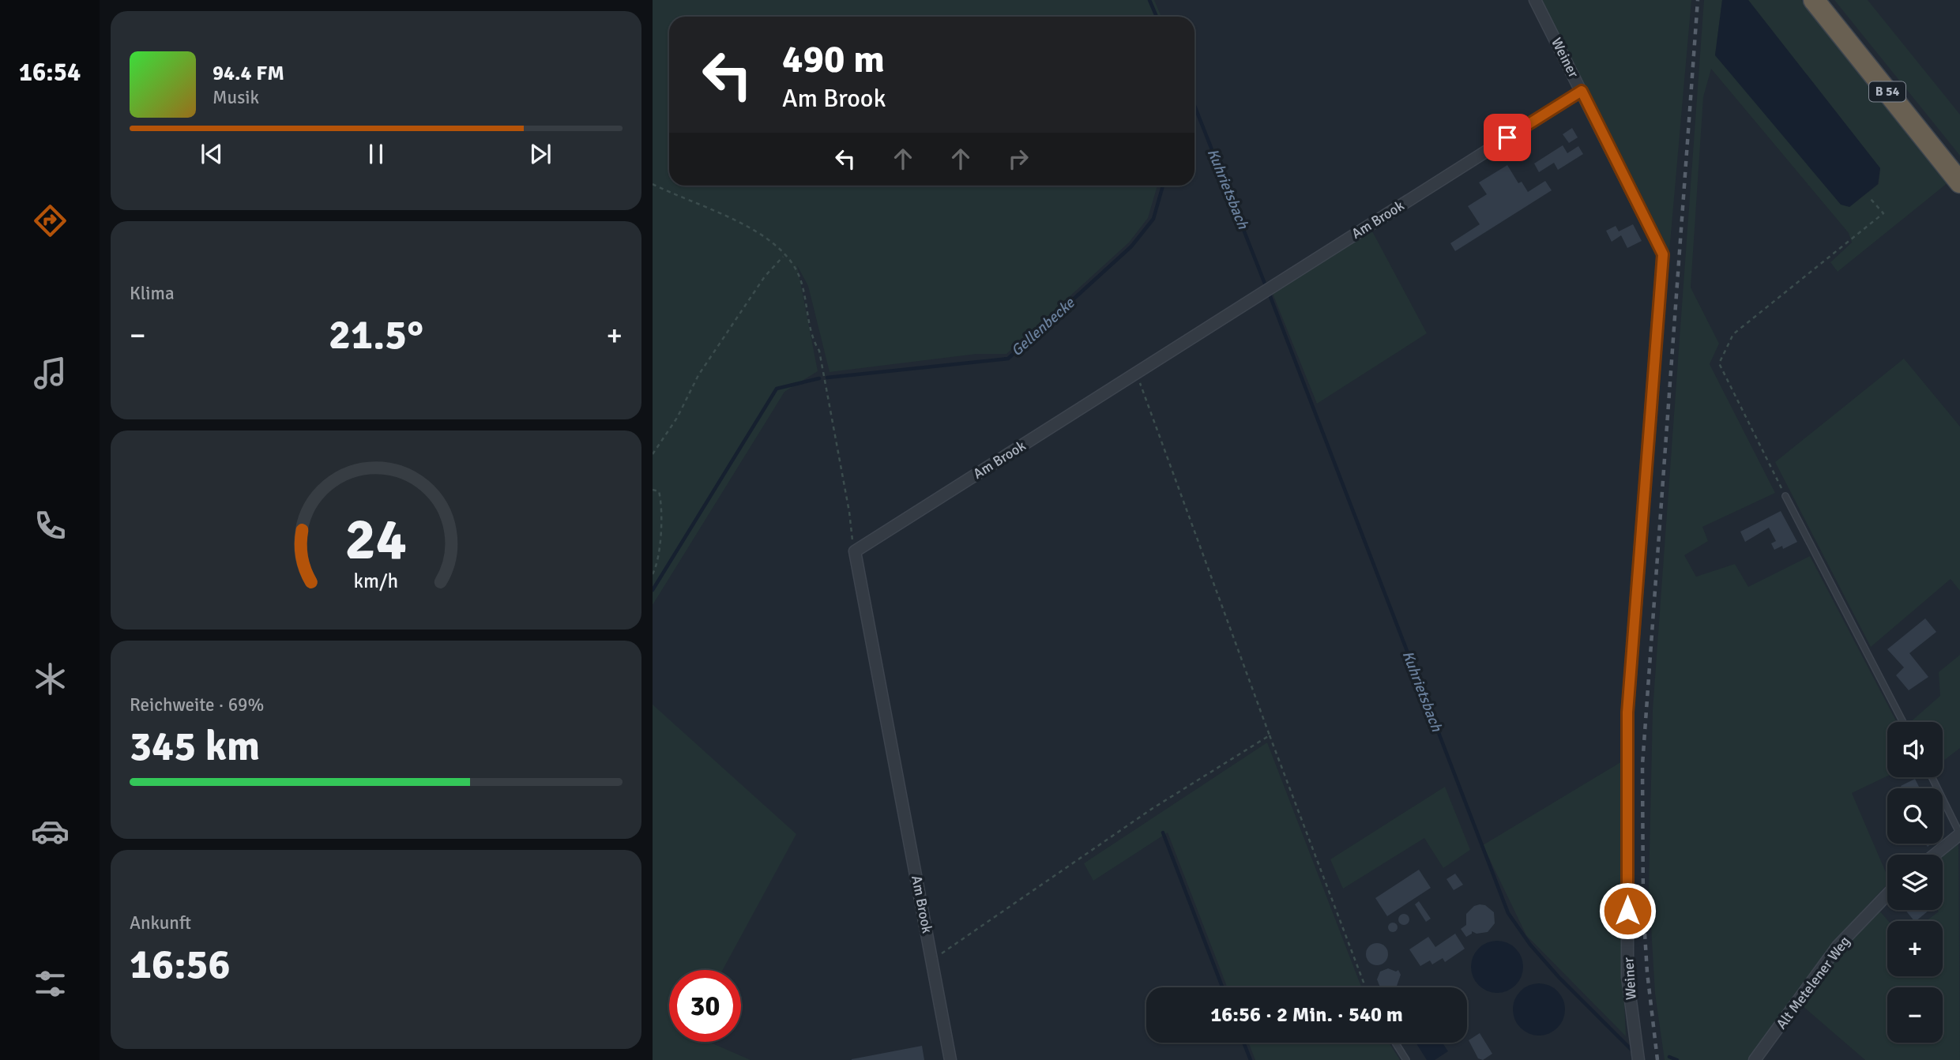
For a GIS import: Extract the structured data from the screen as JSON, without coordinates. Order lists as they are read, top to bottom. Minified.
{"streets":{"highway":["B 54"],"street":["Weiner","Am Brook","Alt Metelener Weg"]},"crossings":[["Weiner","Am Brook"]],"water":["Kuhrietsbach","Gellenbecke"],"page":{"tabs":"16:54","turn":["490 m","Am Brook"],"song":["94.4 FM","Musik"],"tile":["Klima",["Reichweite · 69%","345 km"],["Ankunft","16:56"]],"heat":["−","21.5°","+"],"map_buttons":["+","−"],"limit":"30","trip":"16:56 · 2 Min. · 540 m","gauge":["24","km/h"]}}
